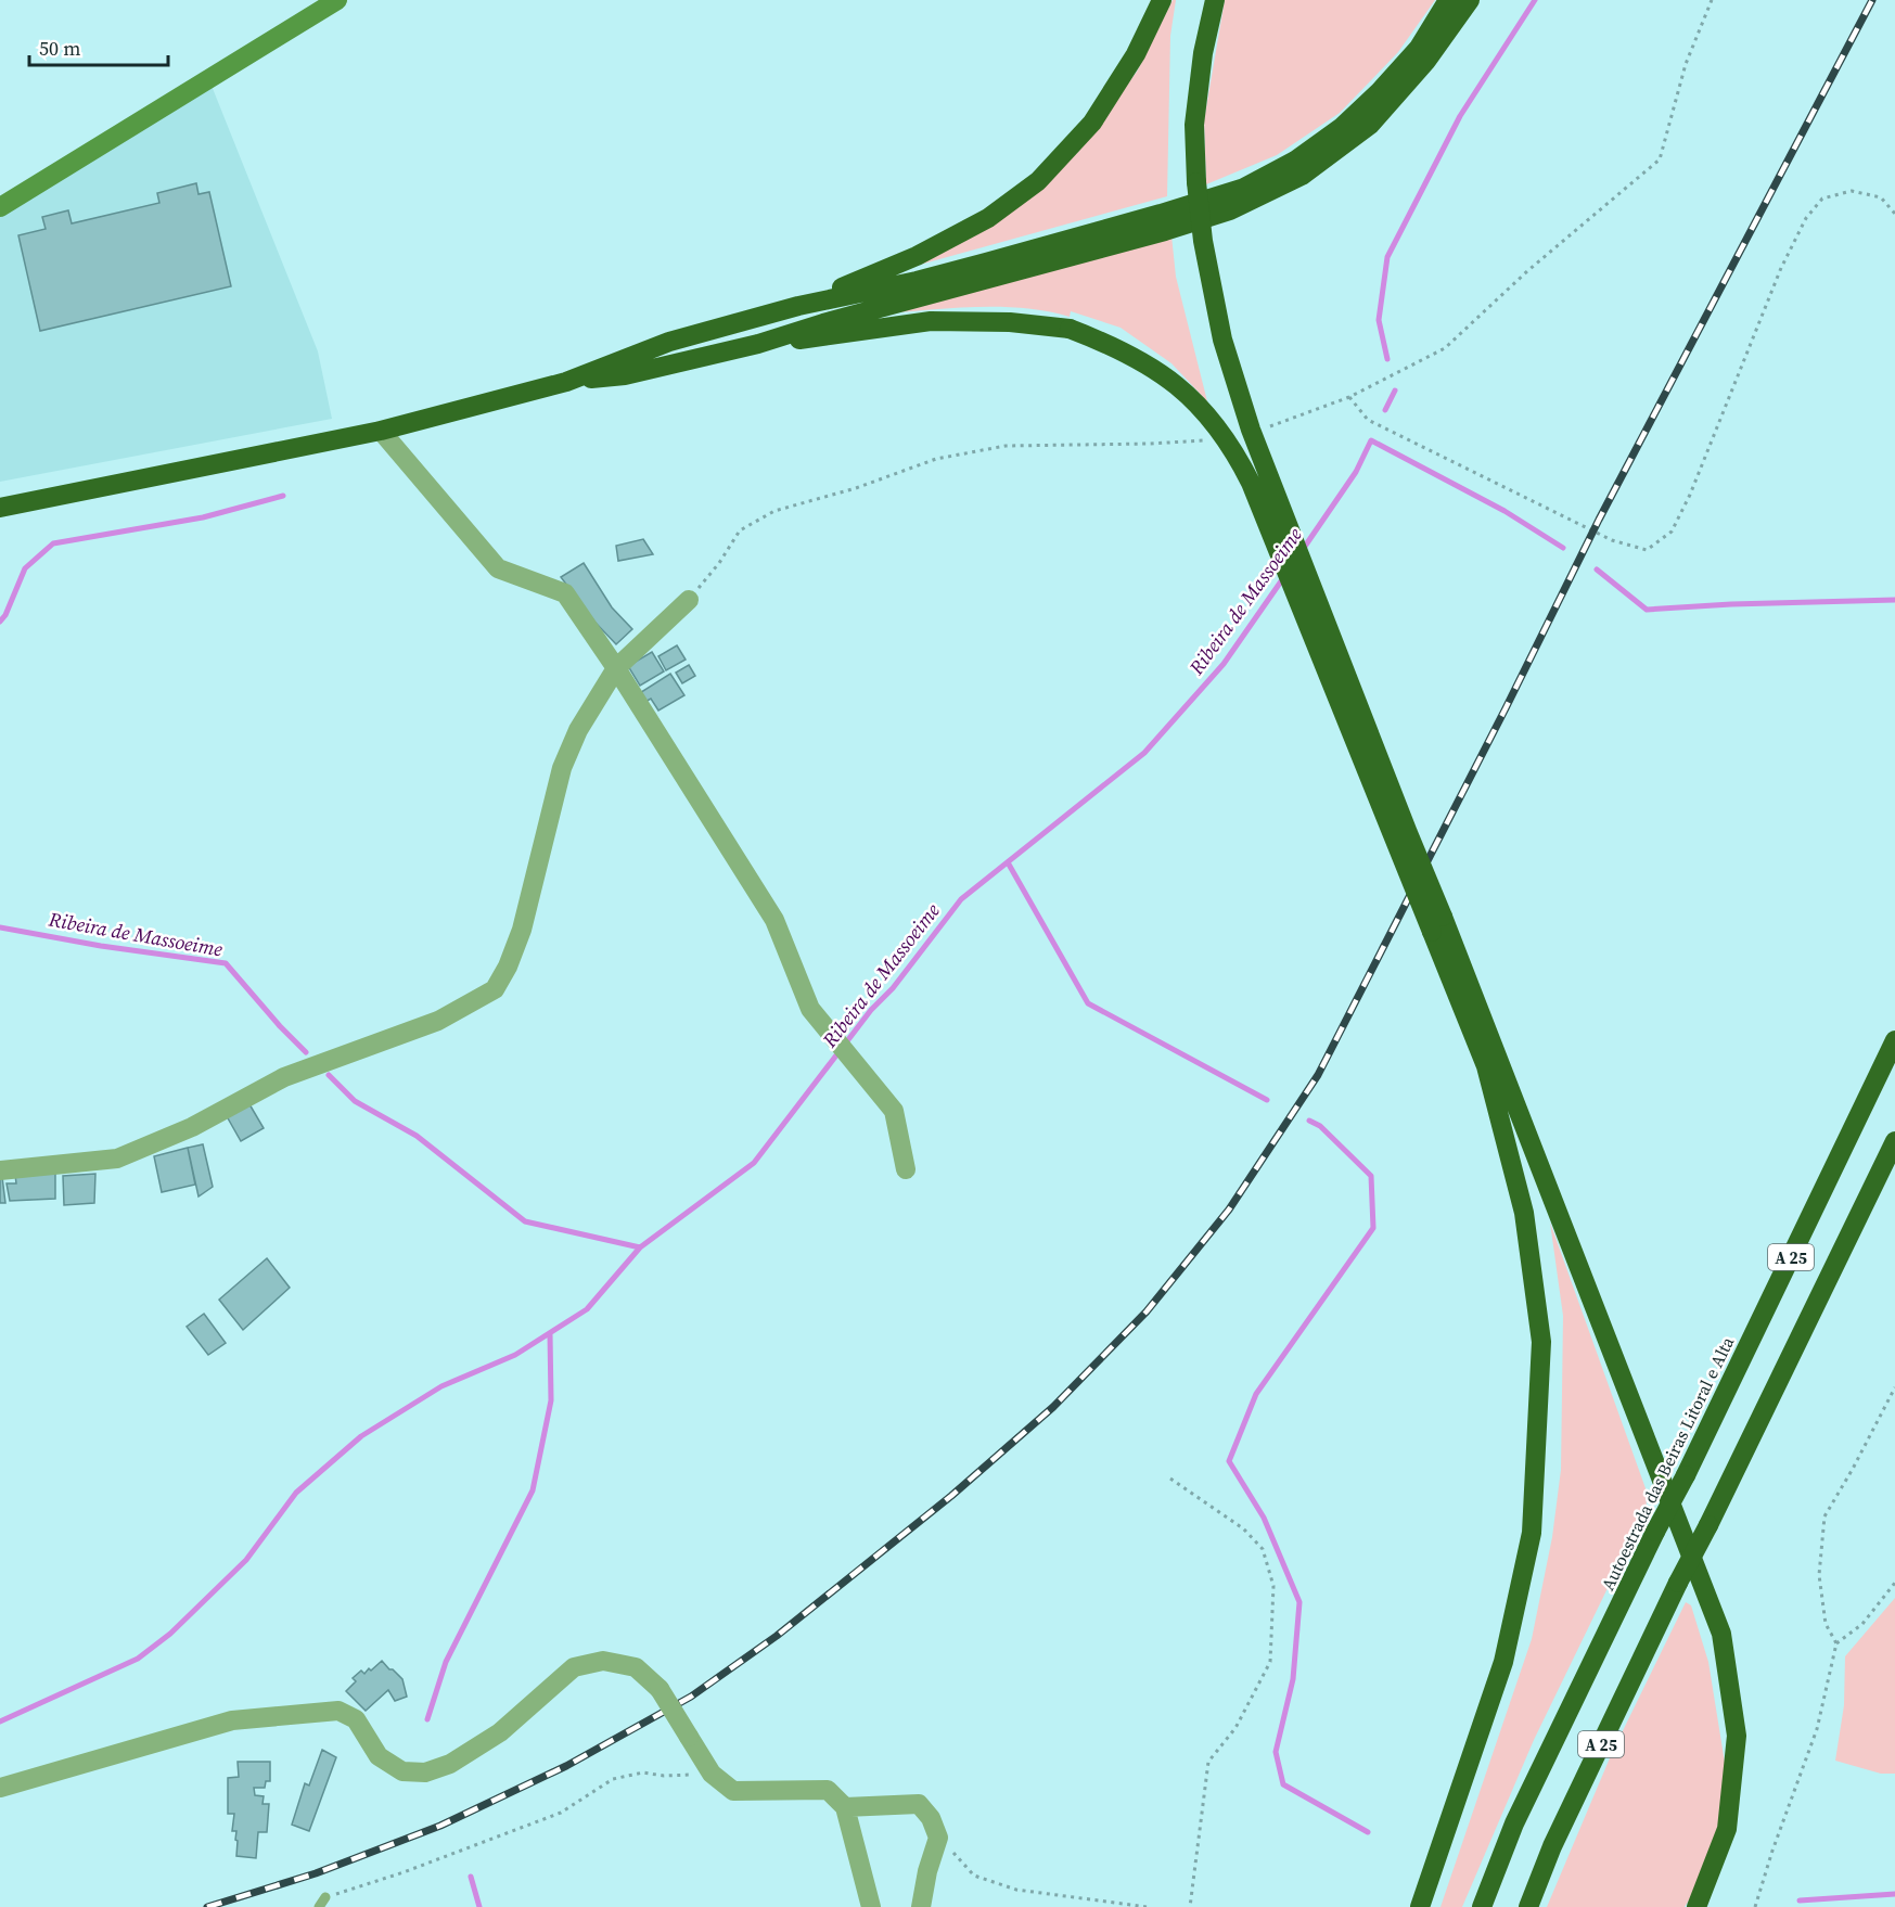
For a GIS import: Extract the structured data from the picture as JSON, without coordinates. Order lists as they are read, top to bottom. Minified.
{"streets":{"highway":["A 25","Autoestrada das Beiras Litoral e Alta"]},"water":["Ribeira de Massoeime"],"scale_bar":"50 m"}
